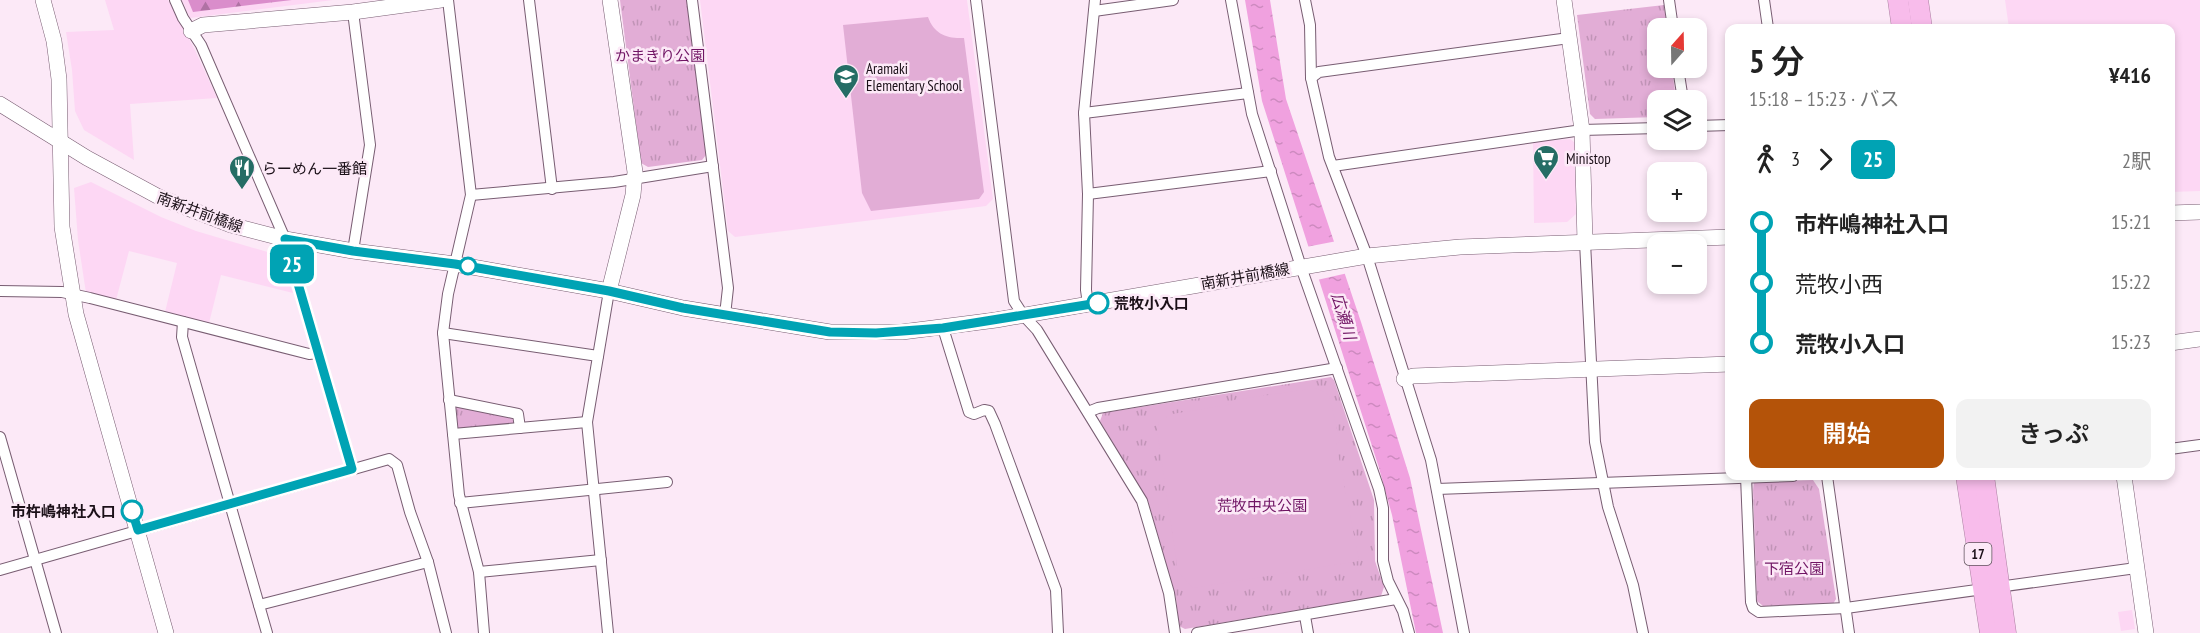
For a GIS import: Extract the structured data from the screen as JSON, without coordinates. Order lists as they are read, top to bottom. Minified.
{"streets":{"highway":["17"],"street":["南新井前橋線"]},"water":["広瀬川"],"parks":["かまきり公園","荒牧中央公園","下宿公園"],"places":{"school or university":["Aramaki Elementary School"],"supermarket":["Ministop"],"restaurant":["らーめん一番館"],"other":["荒牧小入口","市杵嶋神社入口"]},"lines":["bus line 25"],"north":"top","page":{"on_map":"25","map_buttons":["+","−"],"heading":["5 分","15:18 – 15:23 · バス","¥416"],"legs":["3","25","2駅"],"list":[{"name":"市杵嶋神社入口","value":"15:21"},{"name":"荒牧小西","value":"15:22"},{"name":"荒牧小入口","value":"15:23"}],"buttons":["開始","きっぷ"]}}
